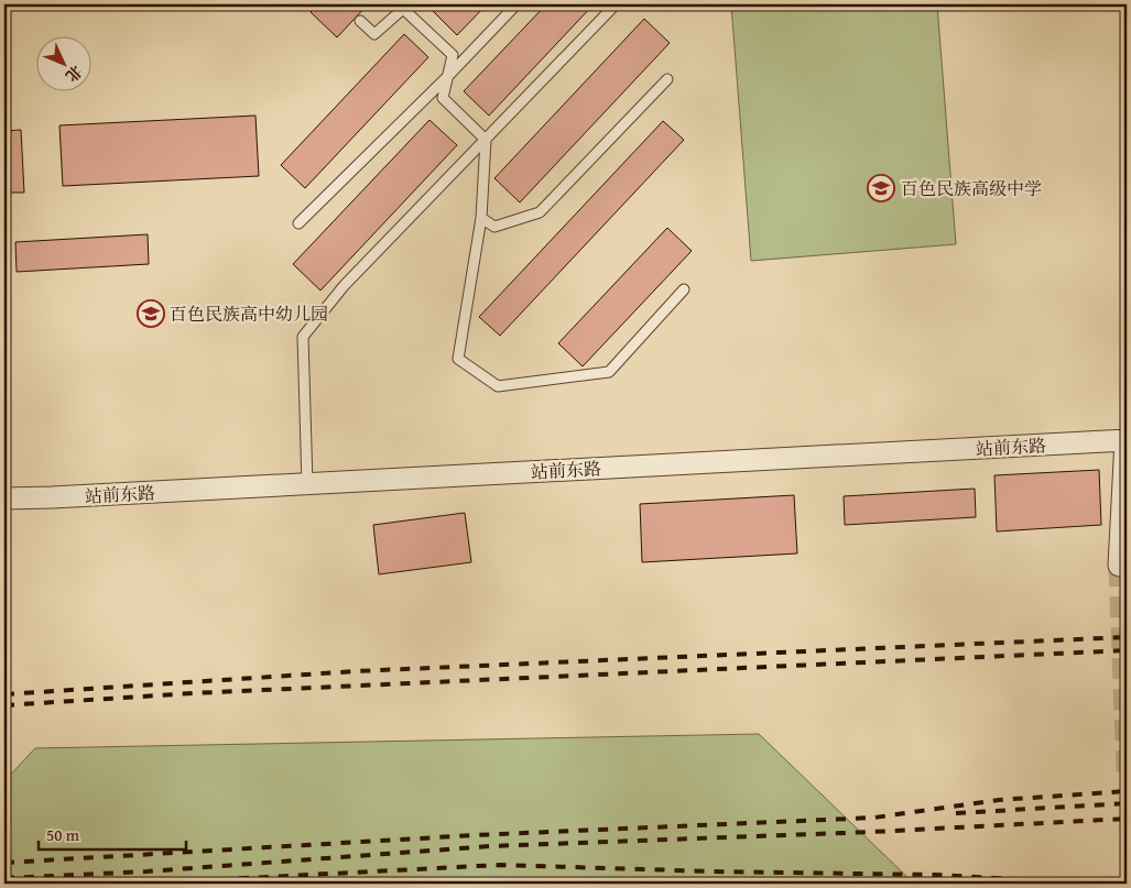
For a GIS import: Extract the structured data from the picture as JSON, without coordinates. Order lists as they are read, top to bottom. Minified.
{"streets":{"street":["站前东路"]},"places":{"school or university":["百色民族高级中学","百色民族高中幼儿园"]},"scale_bar":"50 m","north":"bottom right"}
